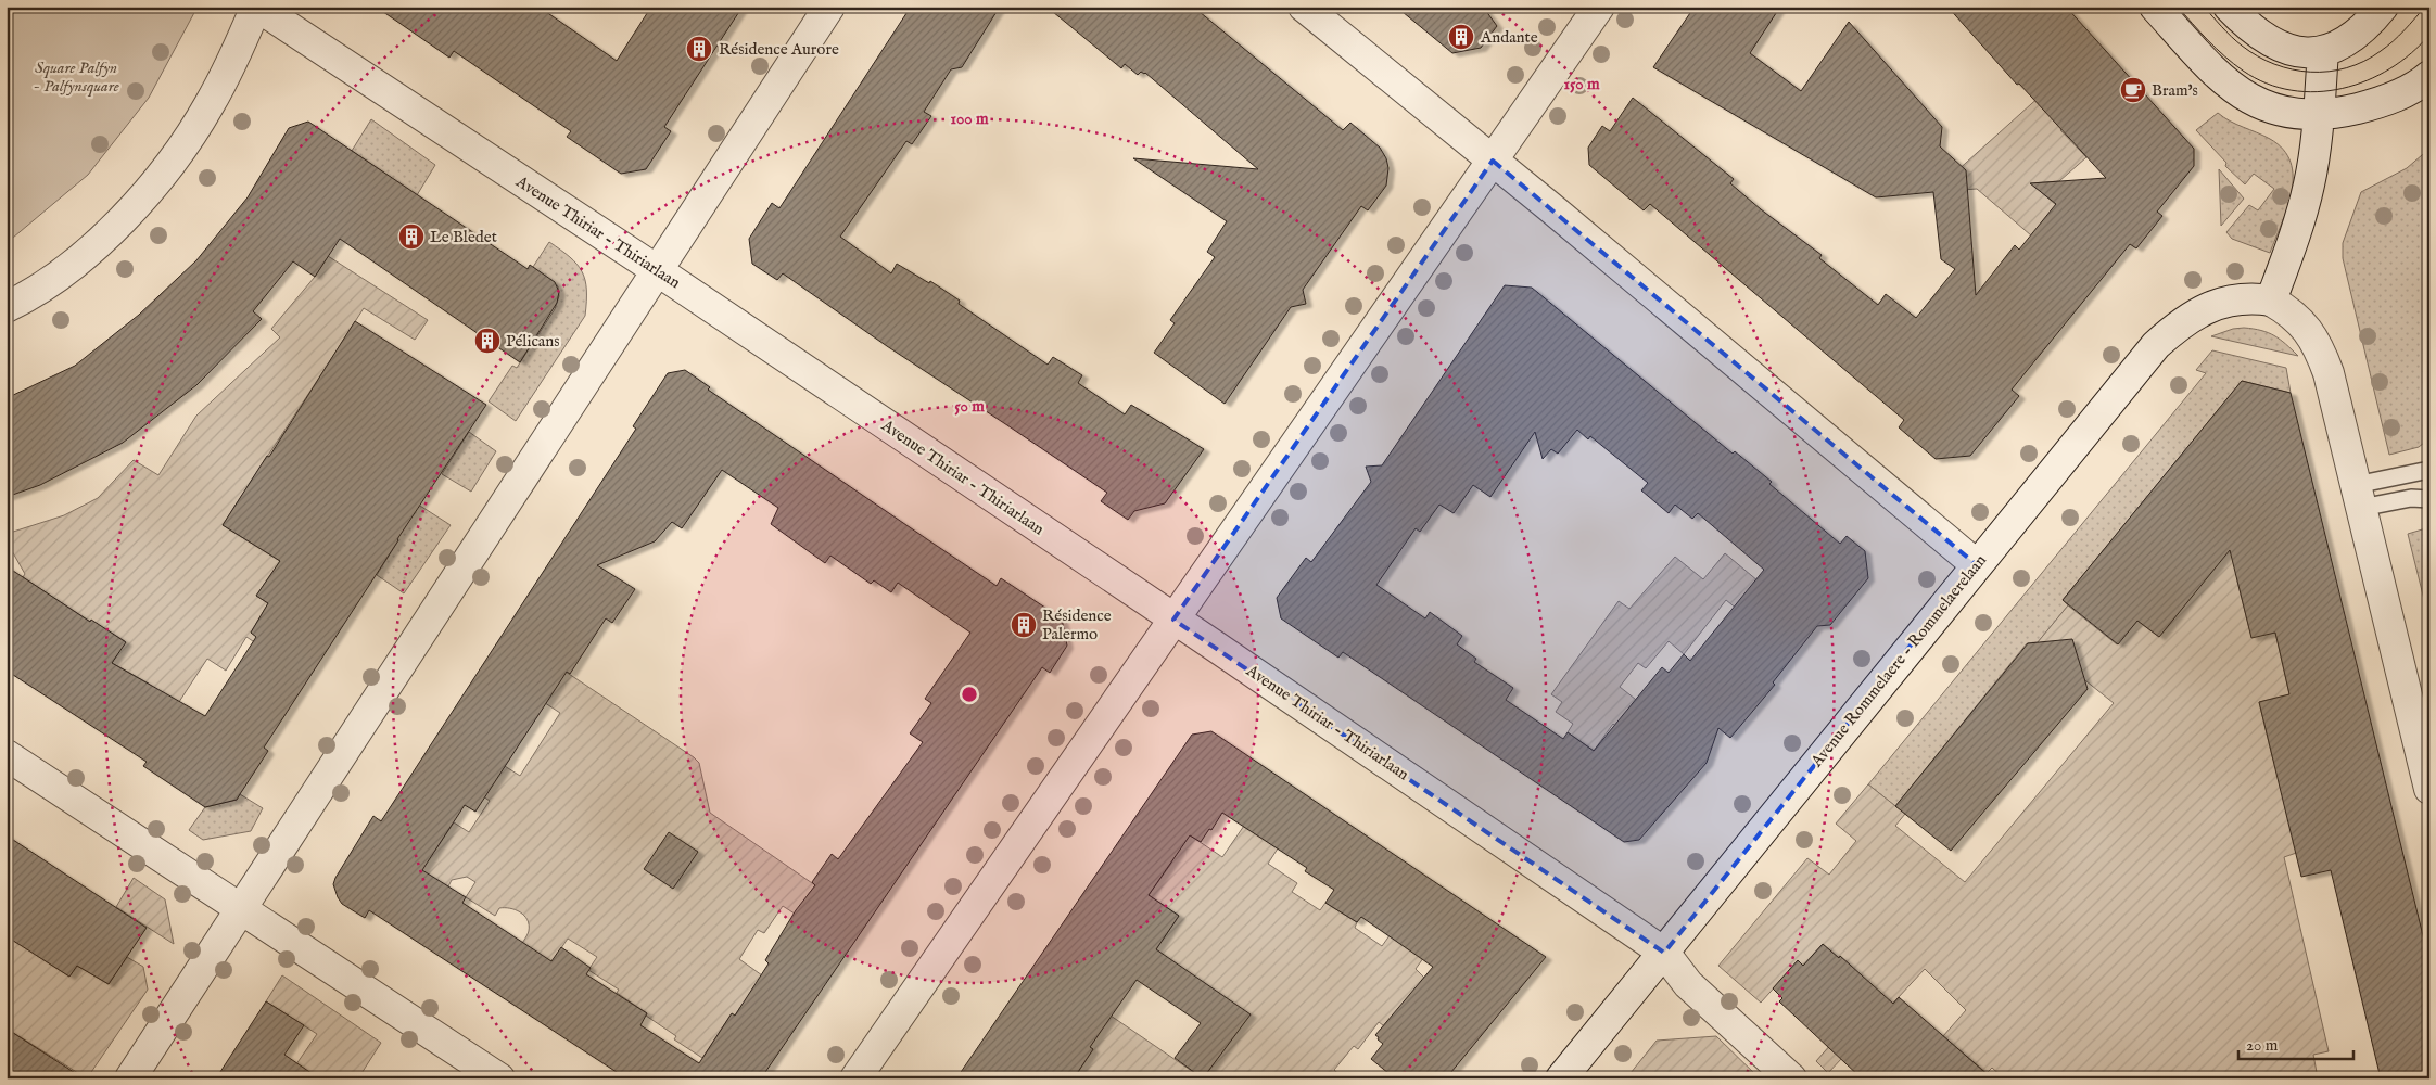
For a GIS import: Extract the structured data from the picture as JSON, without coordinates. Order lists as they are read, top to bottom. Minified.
{"streets":{"street":["Avenue Thiriar - Thiriarlaan","Avenue Rommelaere - Rommelaerelaan"]},"crossings":[["Avenue Thiriar - Thiriarlaan","Avenue Rommelaere - Rommelaerelaan"]],"parks":["Square Palfyn - Palfynsquare"],"places":{"building":["Andante","Résidence Aurore","Le Bledet","Pélicans","Résidence Palermo"],"cafe":["Bram's"]},"scale_bar":"20 m","rings":["150 m","100 m","50 m"]}
